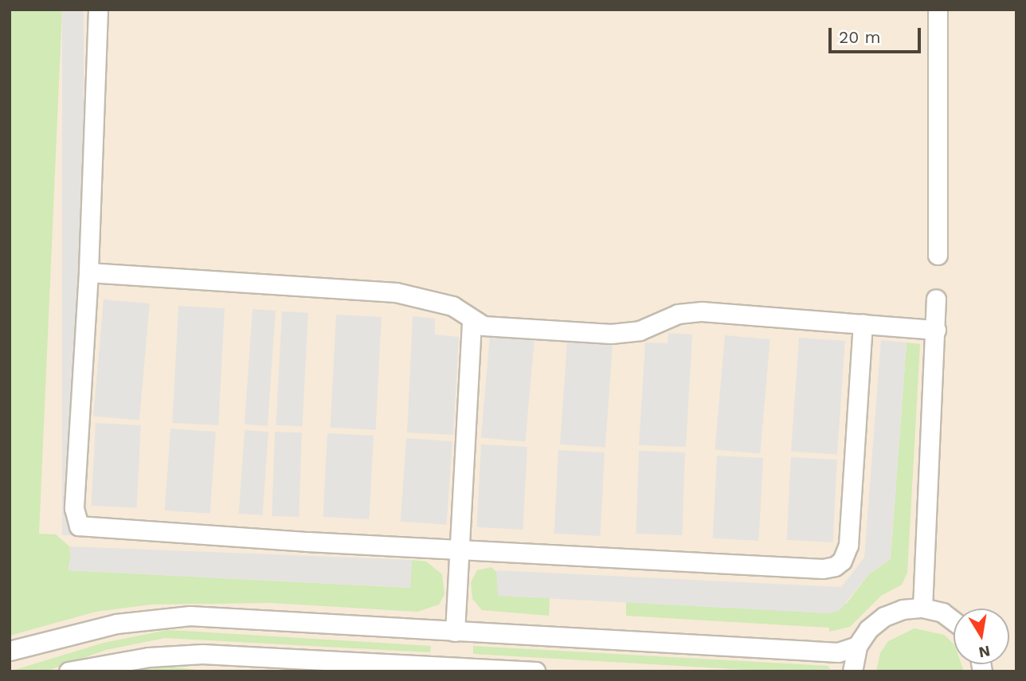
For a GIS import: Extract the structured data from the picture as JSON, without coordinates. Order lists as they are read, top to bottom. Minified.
{"scale_bar":"20 m","north":"bottom"}
